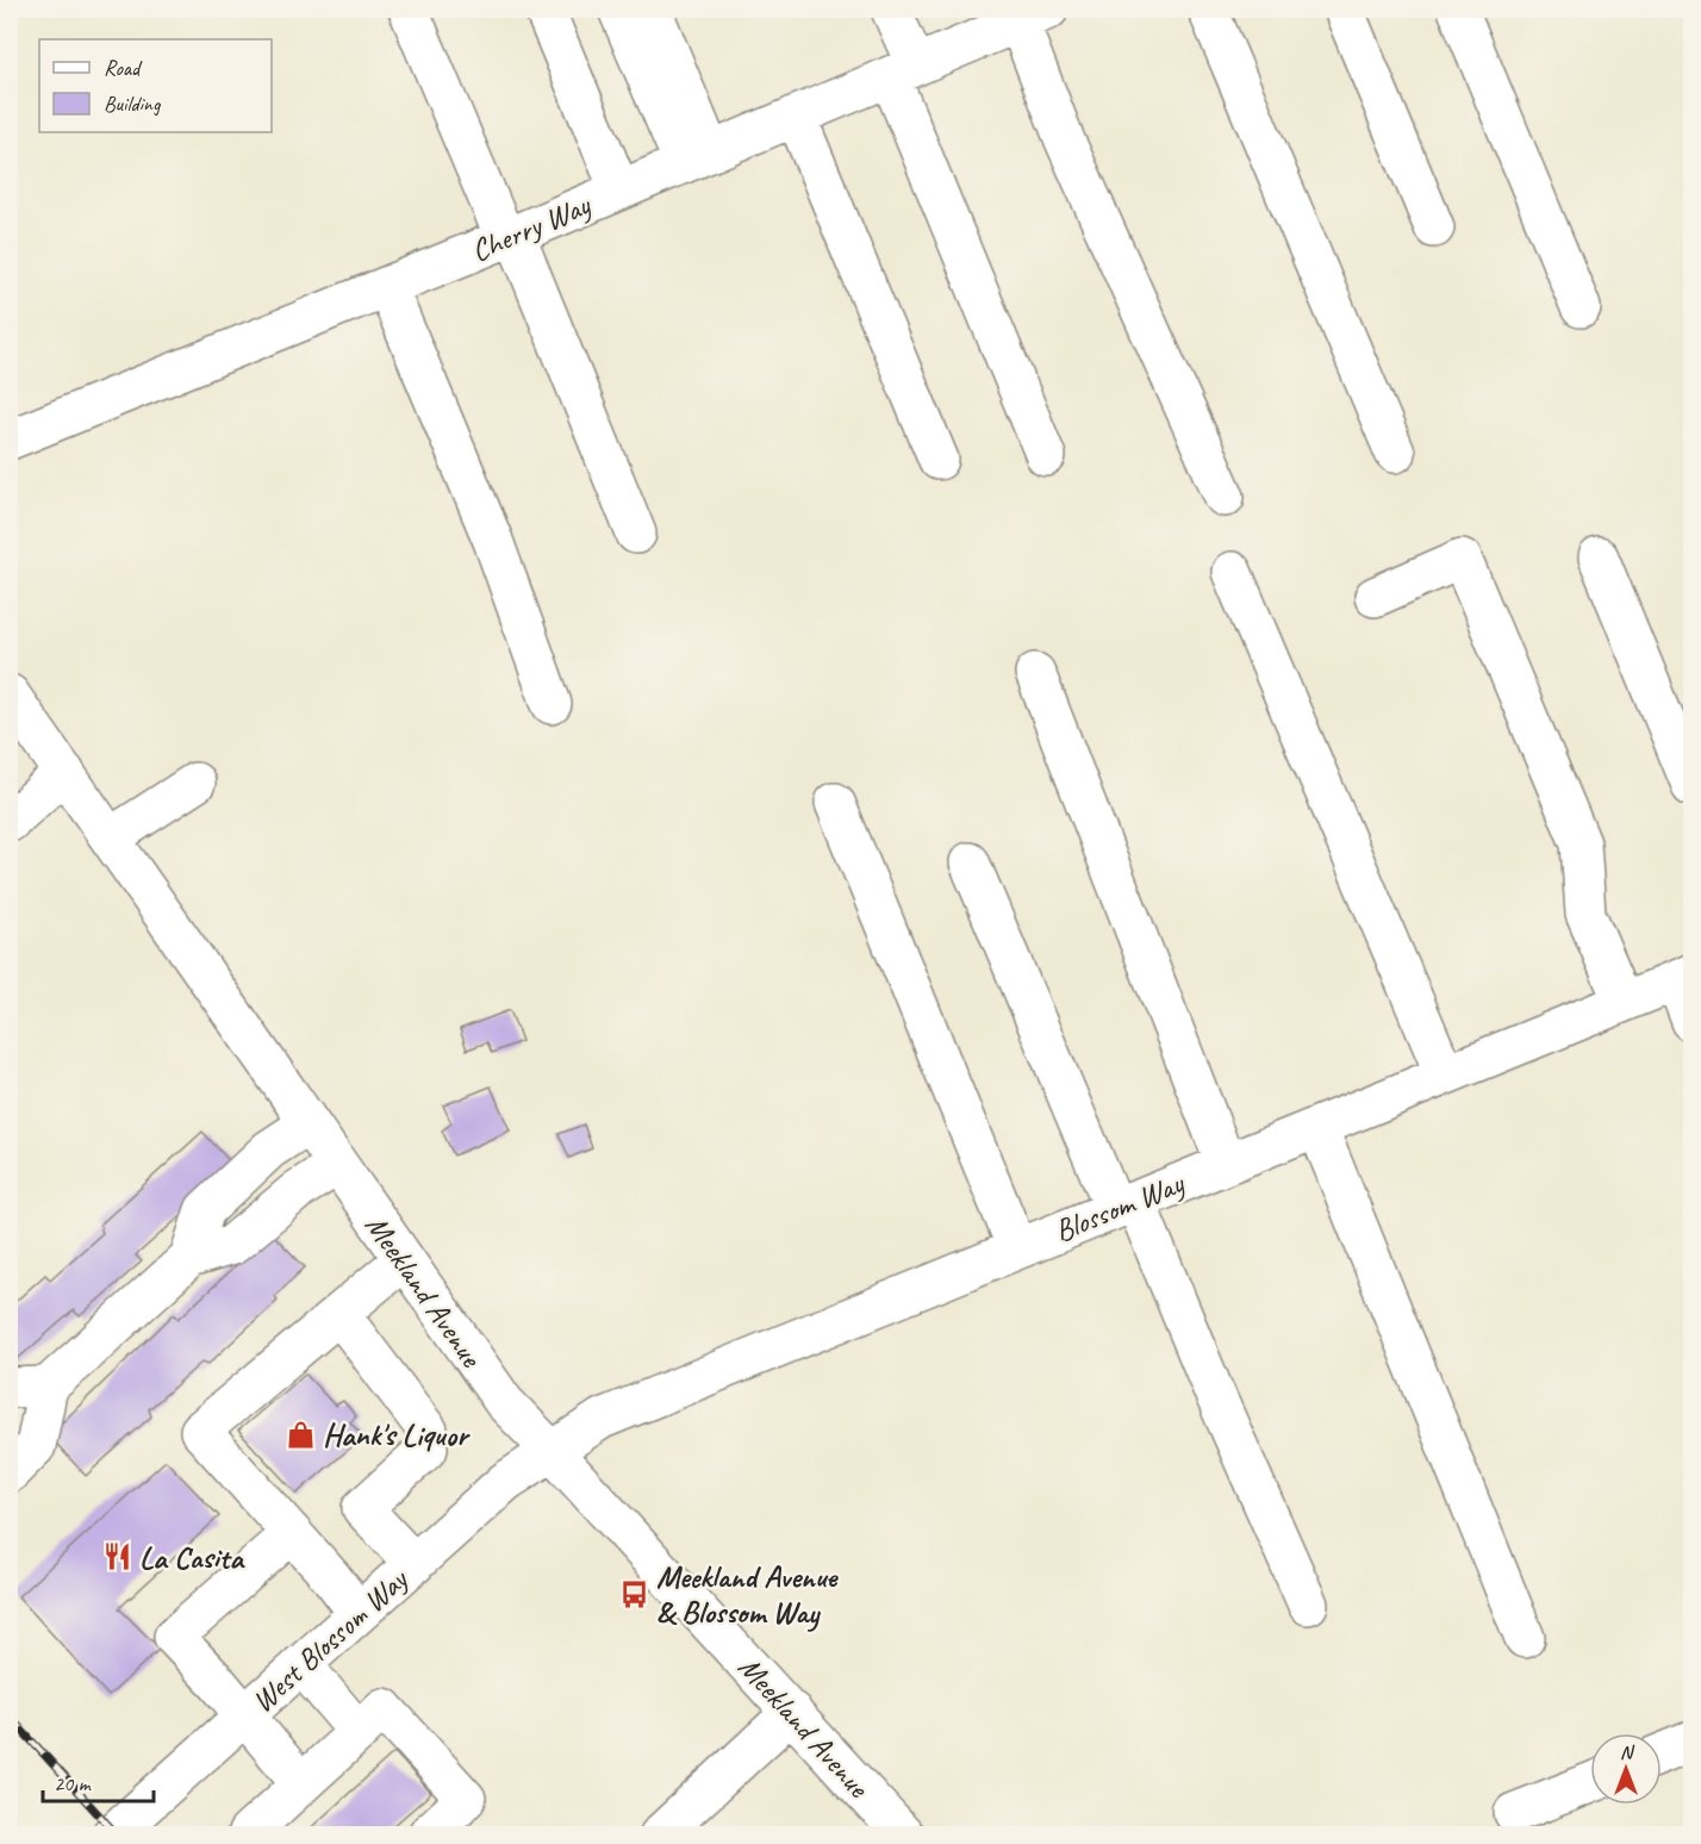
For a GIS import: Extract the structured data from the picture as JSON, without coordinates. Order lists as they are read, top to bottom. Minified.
{"streets":{"street":["Cherry Way","Blossom Way","Meekland Avenue","West Blossom Way"]},"crossings":[["Blossom Way","Meekland Avenue"],["Blossom Way","West Blossom Way"],["Meekland Avenue","West Blossom Way"]],"places":{"shop":["Hank's Liquor"],"restaurant":["La Casita"],"bus stop":["Meekland Avenue & Blossom Way"]},"legend":["Road","Building"],"scale_bar":"20 m","north":"top"}
